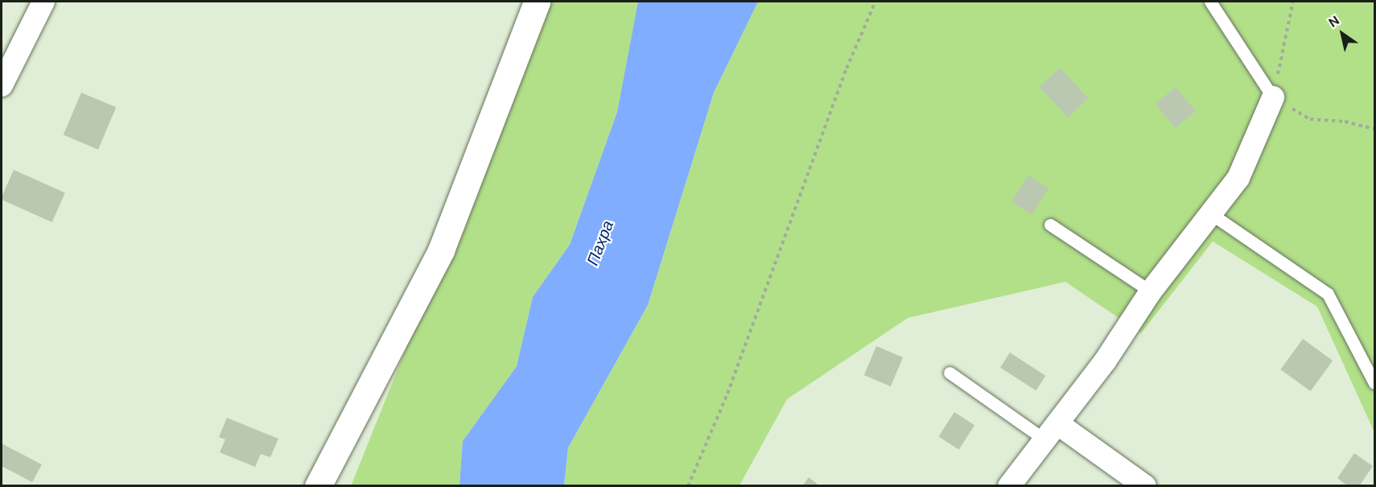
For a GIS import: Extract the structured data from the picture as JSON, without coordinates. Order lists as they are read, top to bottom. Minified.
{"water":["Пахра"],"north":"top left"}
